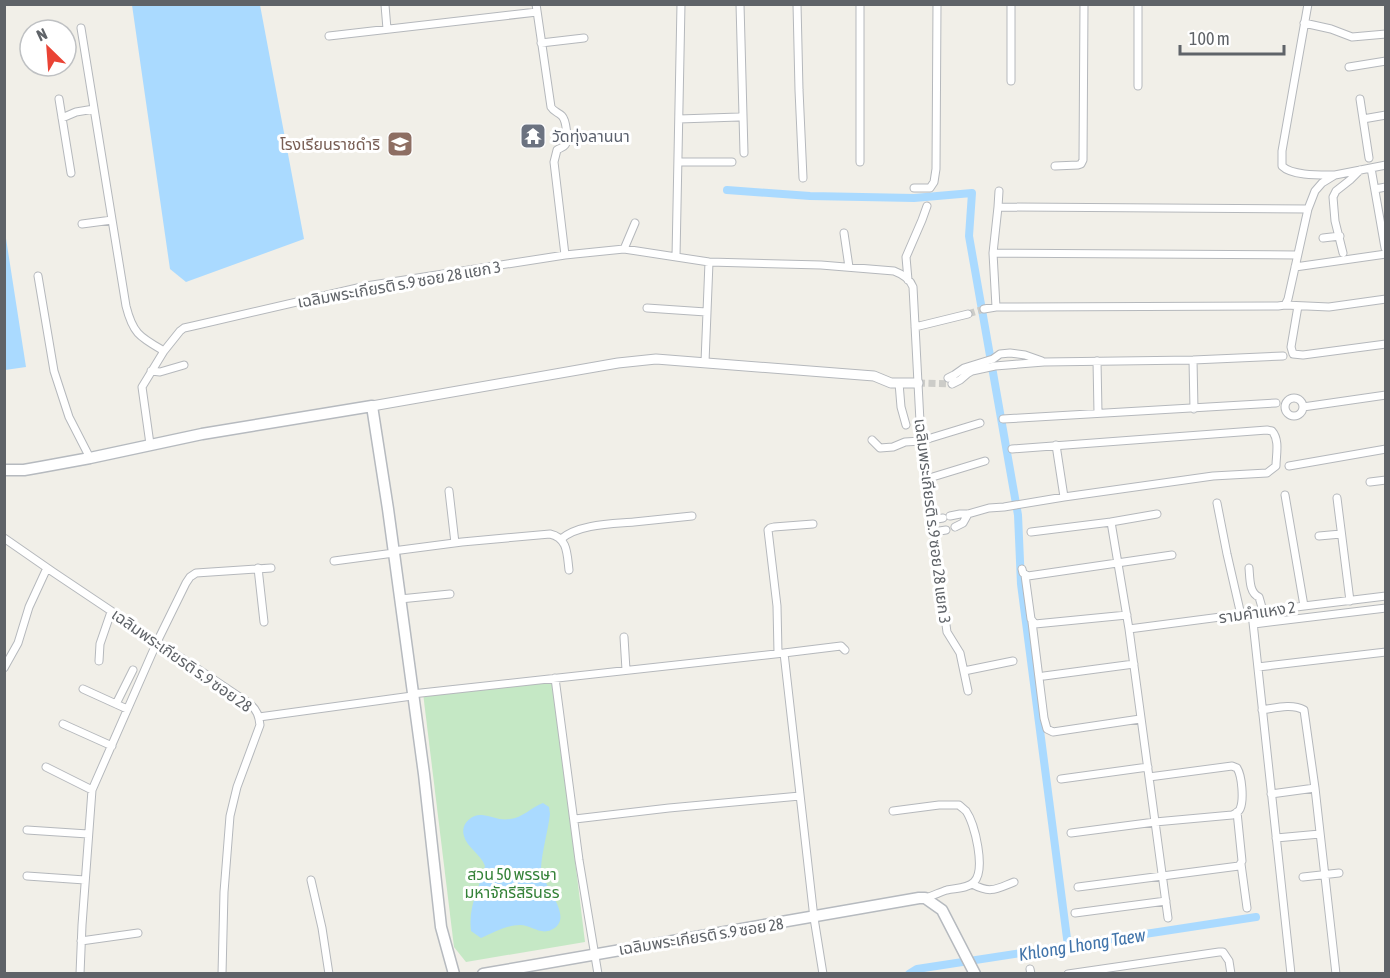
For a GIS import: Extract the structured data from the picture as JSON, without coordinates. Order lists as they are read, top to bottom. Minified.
{"streets":{"main road":["เฉลิมพระเกียรติ ร.9 ซอย 28"],"street":["เฉลิมพระเกียรติ ร.9 ซอย 28 แยก 3","รามคำแหง 2"]},"water":["Khlong Lhong Taew"],"parks":["สวน 50 พรรษา มหาจักรีสิรินธร"],"places":{"temple":["วัดทุ่งลานนา"],"school or university":["โรงเรียนราชดำริ"]},"scale_bar":"100 m","north":"top left"}
